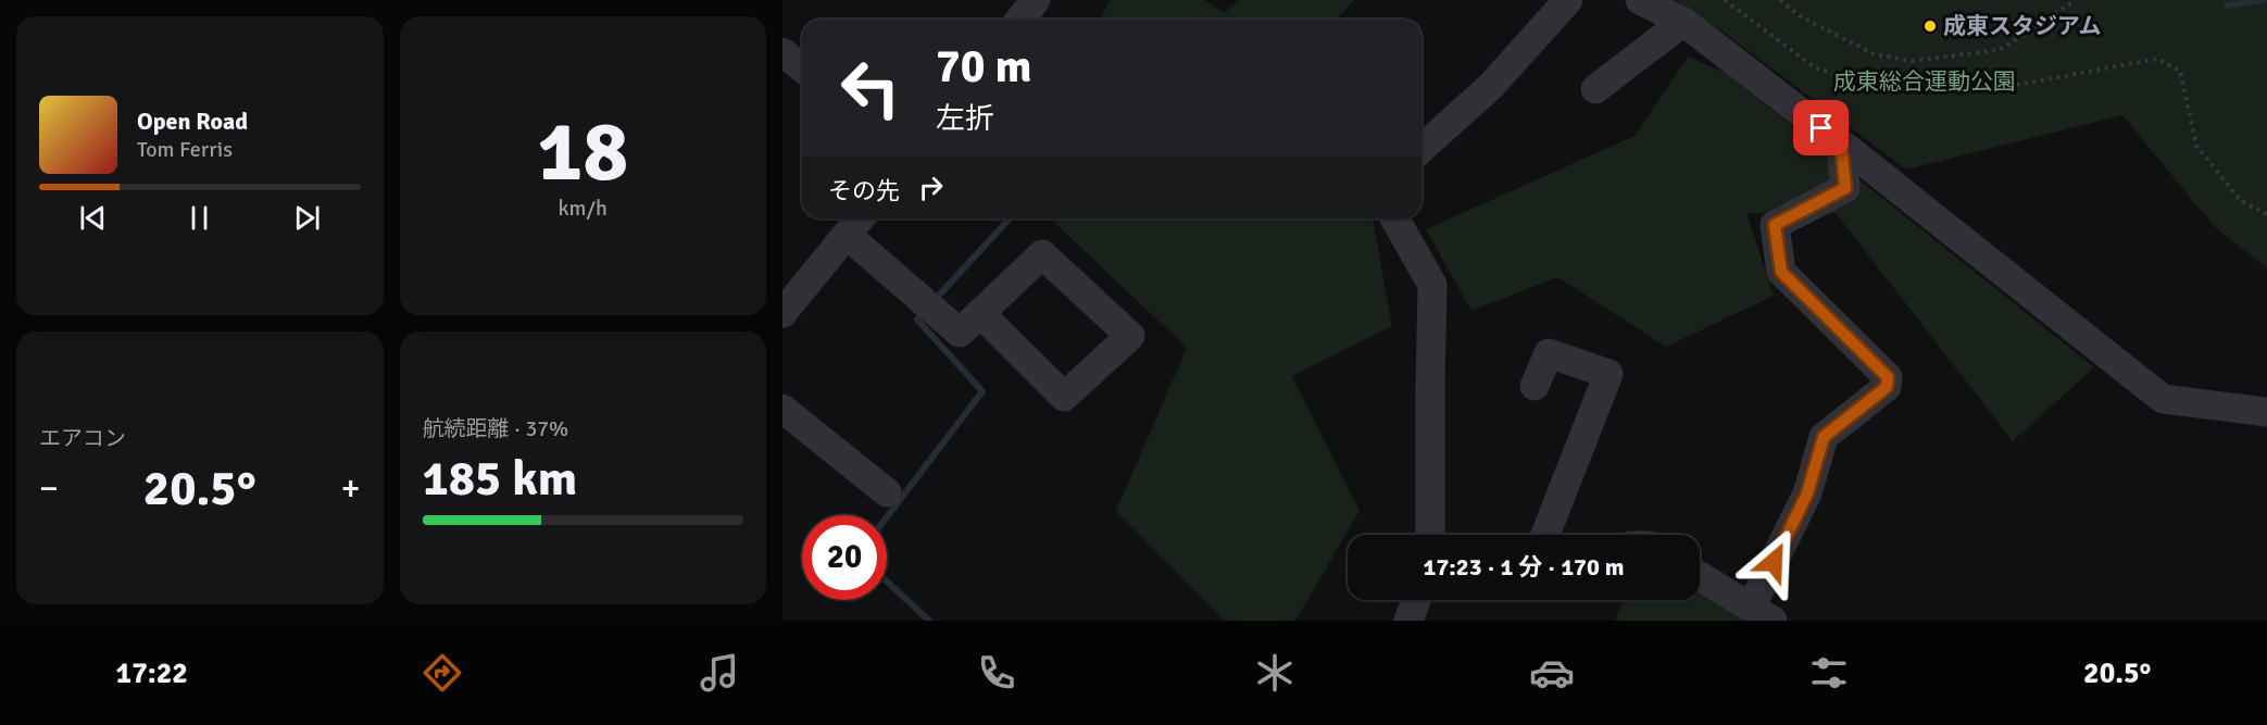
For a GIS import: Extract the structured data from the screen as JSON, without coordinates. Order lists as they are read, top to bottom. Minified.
{"parks":["成東総合運動公園"],"places":["成東スタジアム"],"page":{"tile":[["18","km/h"],"エアコン",["航続距離 · 37%","185 km"]],"turn":["70 m","左折"],"song":["Open Road","Tom Ferris"],"then":"その先","heat":["−","20.5°","+"],"limit":"20","trip":"17:23 · 1 分 · 170 m","tabs":["17:22","20.5°"]}}
